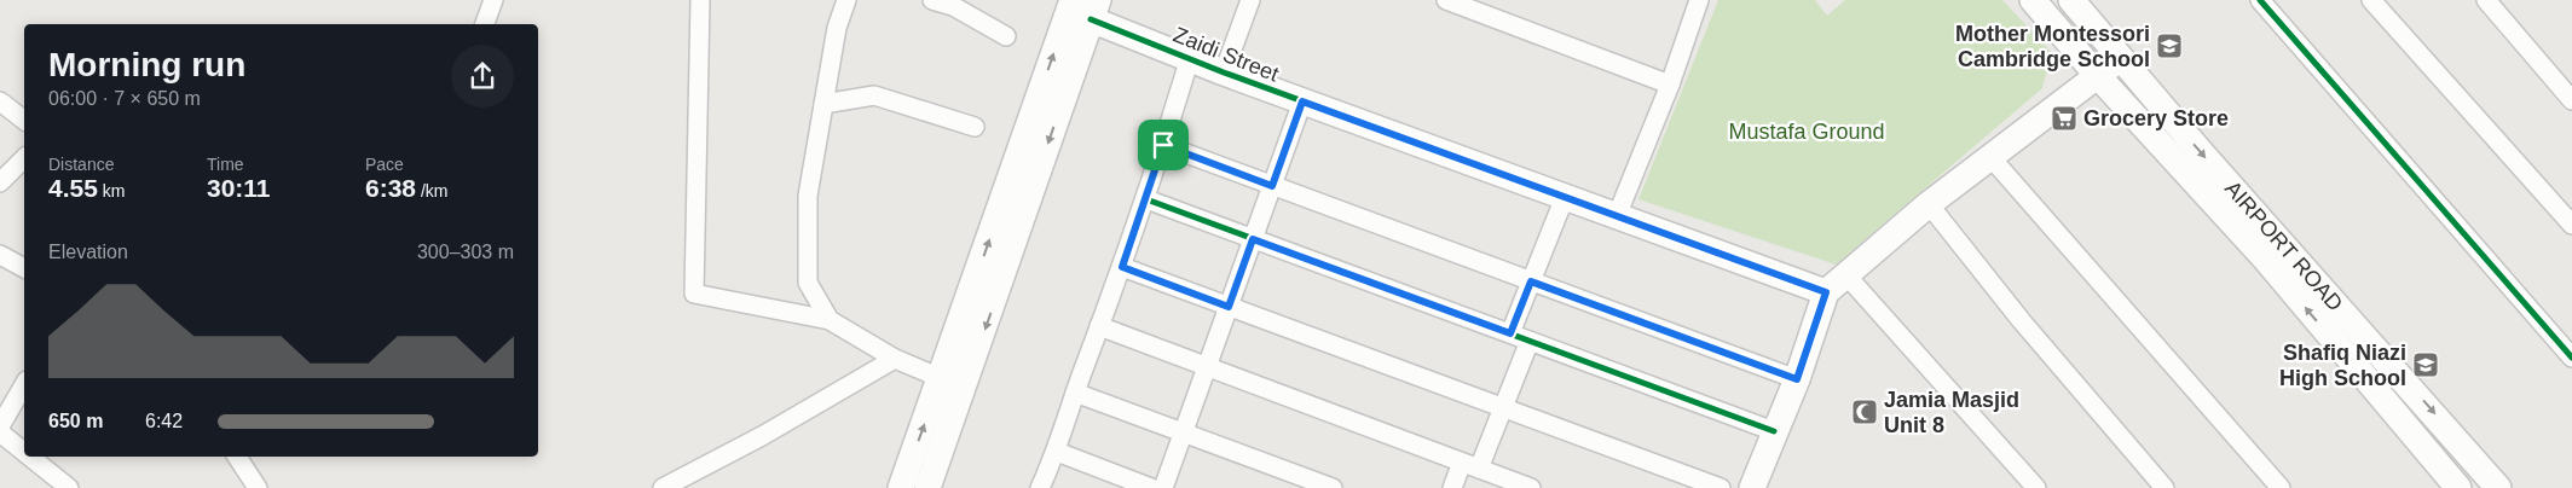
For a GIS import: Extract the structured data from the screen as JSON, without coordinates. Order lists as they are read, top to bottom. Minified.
{"streets":{"main road":["Zaidi Street","AIRPORT ROAD"]},"parks":["Mustafa Ground"],"places":{"school or university":["Mother Montessori Cambridge School","Shafiq Niazi High School"],"supermarket":["Grocery Store"],"mosque":["Jamia Masjid Unit 8"]},"page":{"heading":["Morning run","06:00 · 7 × 650 m"],"stats":[["Distance","4.55 km"],["Time","30:11"],["Pace","6:38 /km"]],"chart":["Elevation","300–303 m"],"list":[{"name":"650 m","note":"6:42"}]}}
